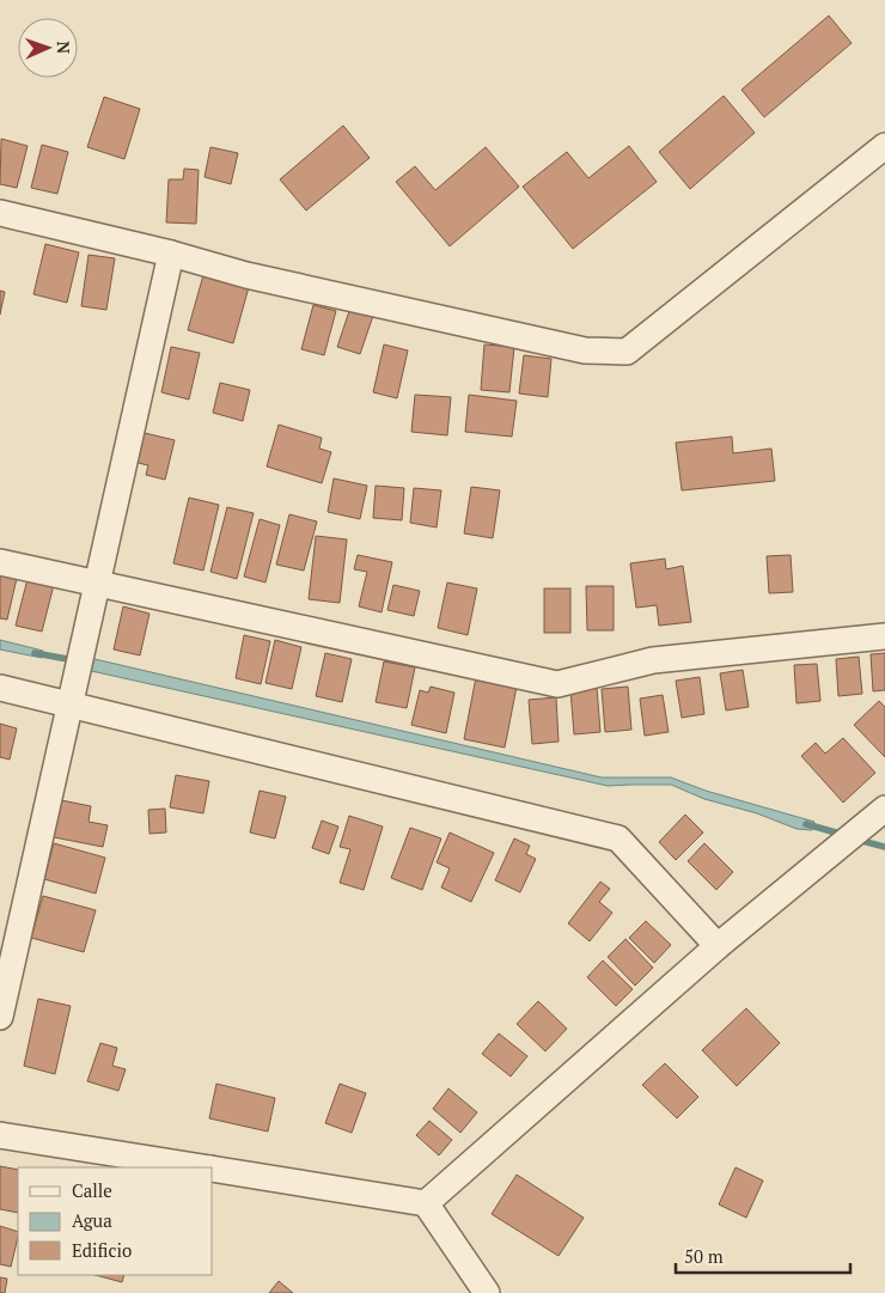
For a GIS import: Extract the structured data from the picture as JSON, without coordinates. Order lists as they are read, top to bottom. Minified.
{"legend":["Calle","Agua","Edificio"],"scale_bar":"50 m","north":"right"}
